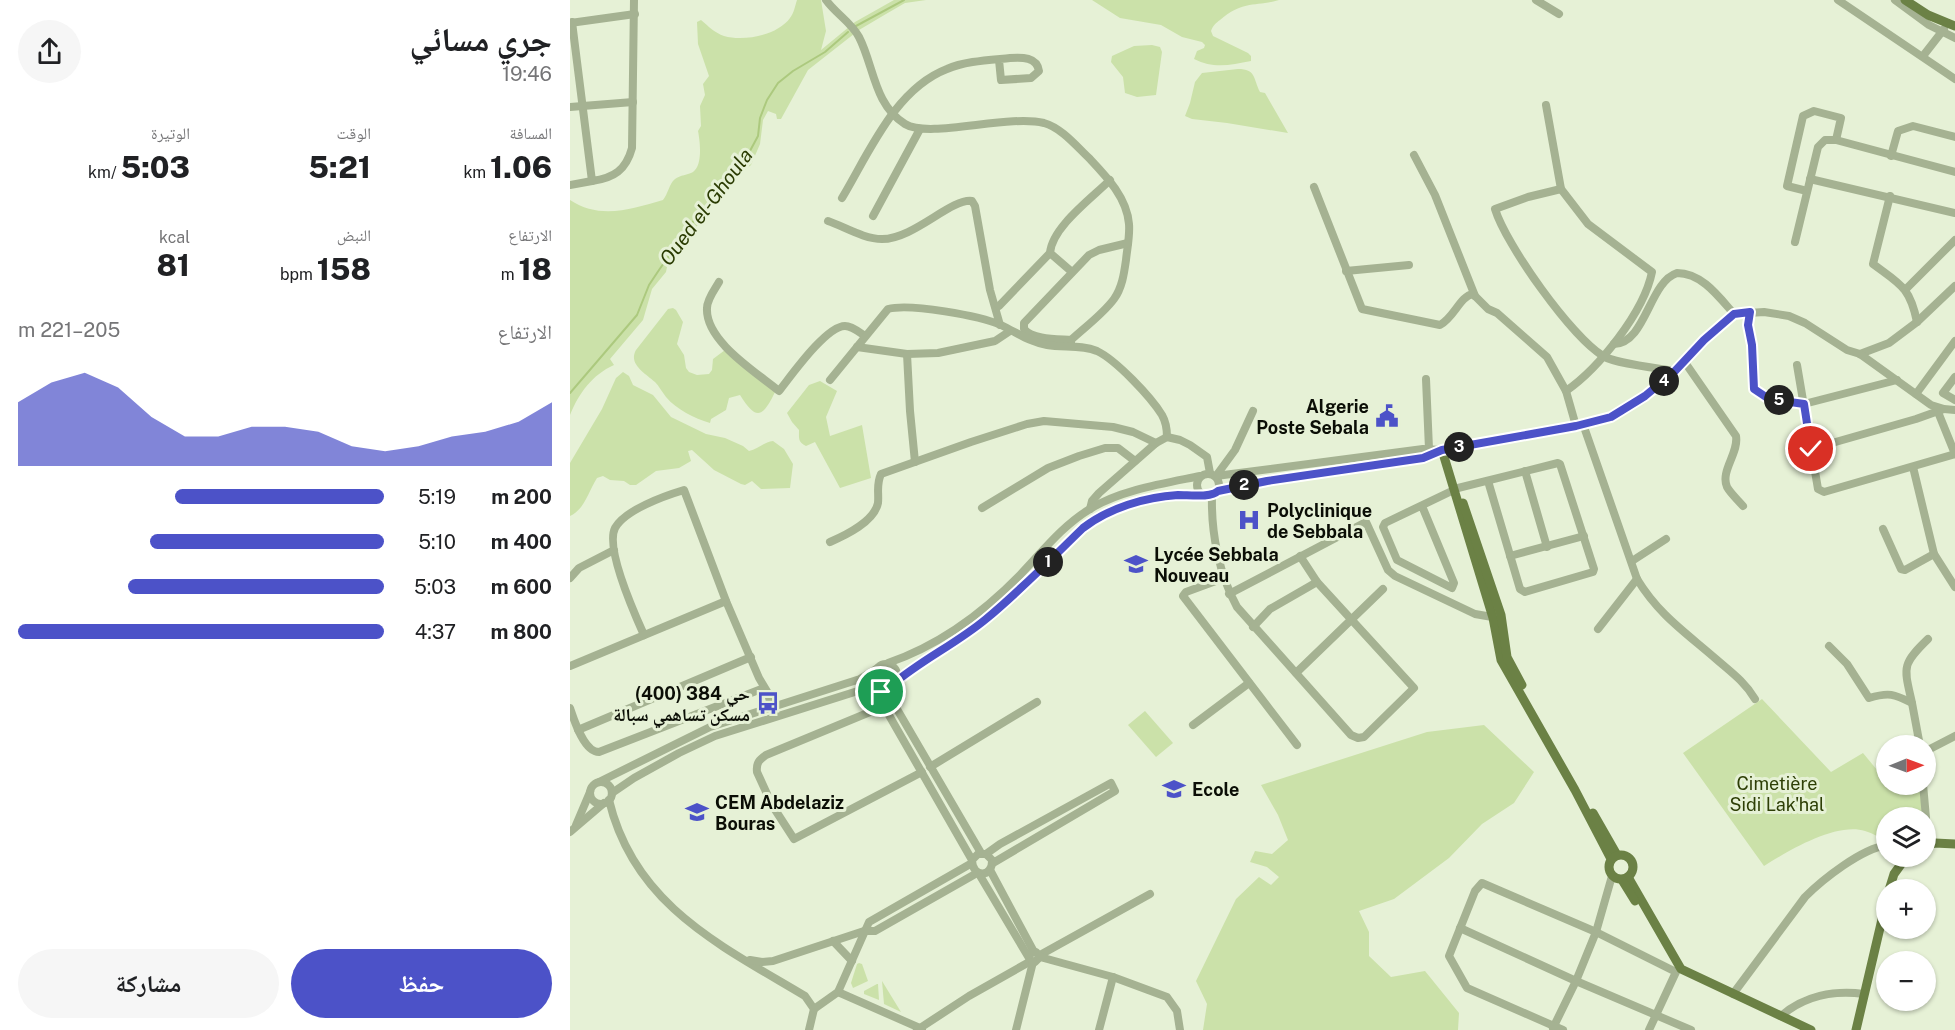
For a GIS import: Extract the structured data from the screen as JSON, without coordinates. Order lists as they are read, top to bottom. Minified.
{"water":["Oued el-Ghoula"],"parks":["Cimetière Sidi Lak'hal"],"places":{"public building":["Algerie Poste Sebala"],"hospital":["Polyclinique de Sebbala"],"school or university":["Lycée Sebbala Nouveau","Ecole","CEM Abdelaziz Bouras"],"bus stop":["حي 384 (400) مسكن تساهمي سبالة"]},"north":"right","page":{"heading":["جري مسائي","19:46"],"stats":[["المسافة","1.06 km"],["الوقت","5:21"],["الوتيرة","5:03 /km"],["الارتفاع","18 m"],["النبض","158 bpm"],["kcal","81"]],"chart":["الارتفاع","205–221 m"],"pins":["4","5","3","2","1"],"list":[{"name":"200 m","note":"5:19"},{"name":"400 m","note":"5:10"},{"name":"600 m","note":"5:03"},{"name":"800 m","note":"4:37"}],"map_buttons":["+","−"],"buttons":["حفظ","مشاركة"]}}
